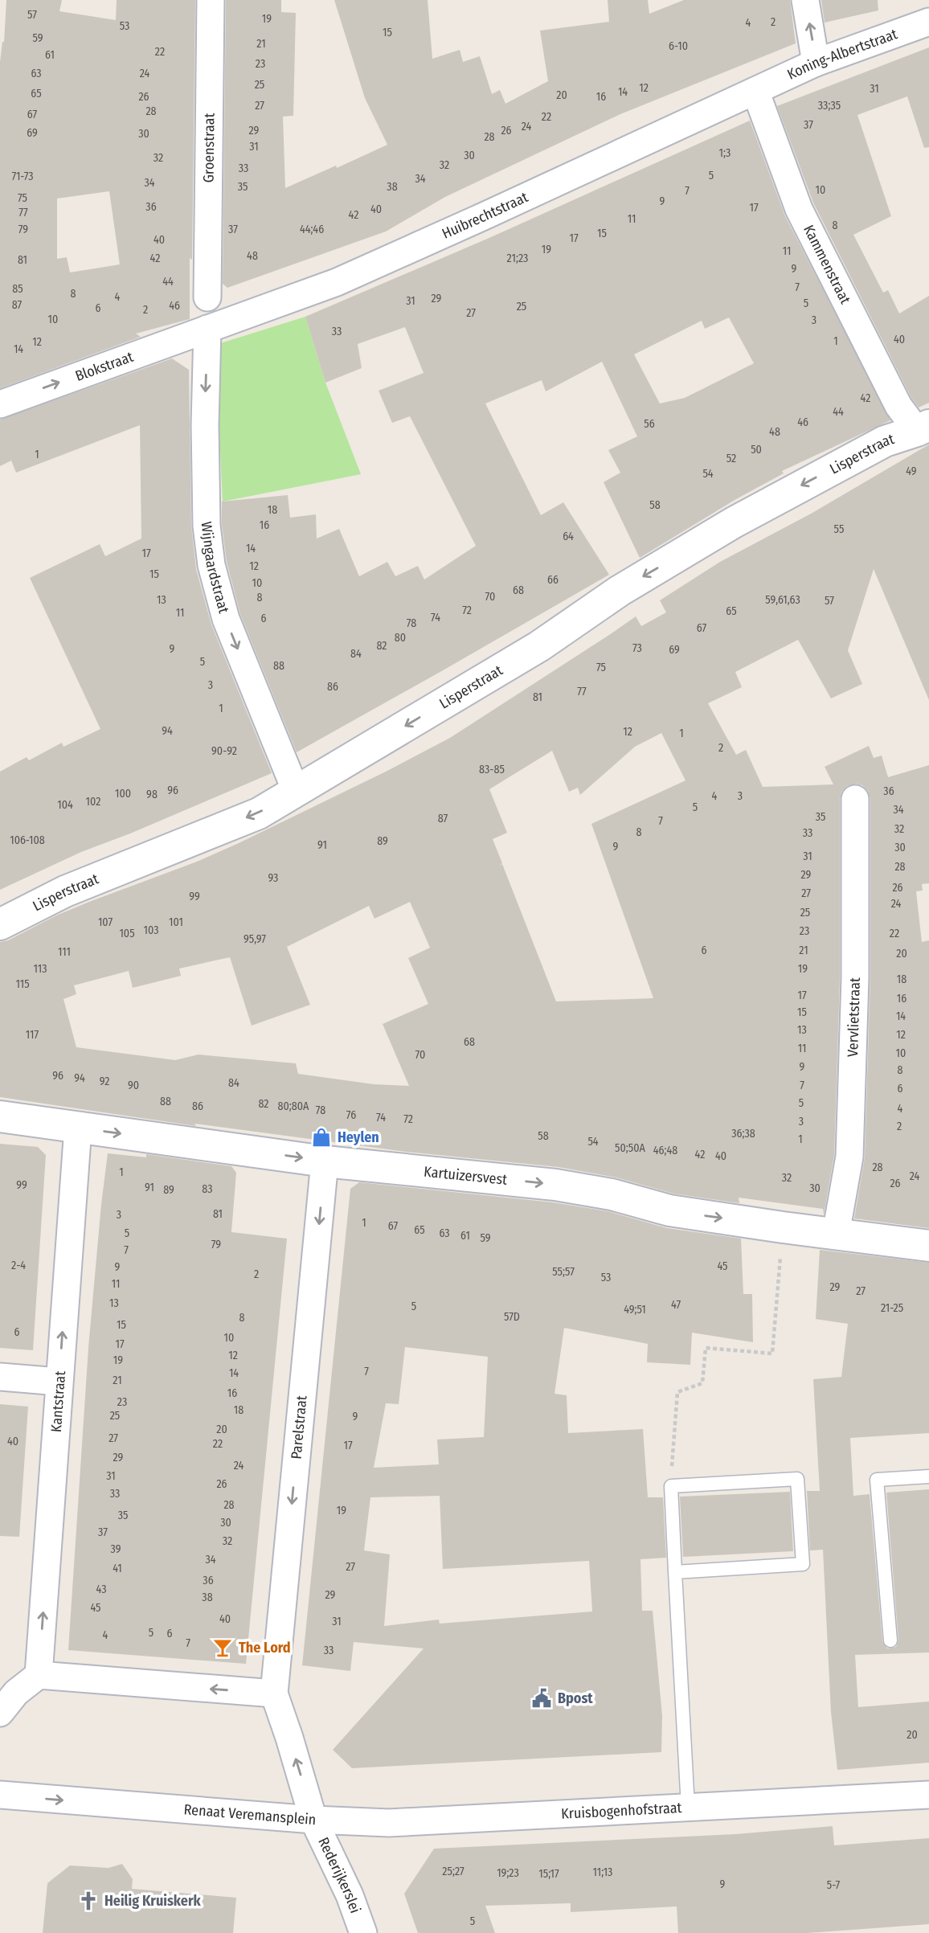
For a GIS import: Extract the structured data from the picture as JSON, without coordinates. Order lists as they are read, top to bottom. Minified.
{"streets":{"street":["Koning-Albertstraat","Groenstraat","Huibrechtstraat","Kammenstraat","Blokstraat","Lisperstraat","Wijngaardstraat","Vervlietstraat","Kartuizersvest","Kantstraat","Parelstraat","Renaat Veremansplein","Kruisbogenhofstraat","Rederijkerslei"]},"crossings":[["Koning-Albertstraat","Huibrechtstraat"],["Koning-Albertstraat","Kammenstraat"],["Huibrechtstraat","Kammenstraat"],["Huibrechtstraat","Blokstraat"],["Huibrechtstraat","Wijngaardstraat"],["Kammenstraat","Lisperstraat"],["Blokstraat","Wijngaardstraat"],["Lisperstraat","Wijngaardstraat"],["Vervlietstraat","Kartuizersvest"],["Kartuizersvest","Kantstraat"],["Kartuizersvest","Parelstraat"],["Parelstraat","Renaat Veremansplein"],["Renaat Veremansplein","Kruisbogenhofstraat"],["Renaat Veremansplein","Rederijkerslei"],["Kruisbogenhofstraat","Rederijkerslei"]],"one_way":["Blokstraat","Lisperstraat","Wijngaardstraat","Kartuizersvest","Kantstraat","Parelstraat"],"places":{"shop":["Heylen"],"bar":["The Lord"],"public building":["Bpost"],"church":["Heilig Kruiskerk"]},"house_numbers":["57","19","2","4","53","15","59","21","6-10","22","61","23","63","24","25","12","31","14","65","20","26","16","27","33;35","28","67","22","37","24","29","26","69","30","28","31","1;3","30","32","32","33","5","71-73","34","34","35","38","10","7","75","9","36","17","40","77","42","11","8","79","37","44;46","15","17","40","19","11","48","42","21;23","81","9","44","7","85","8","4","29","31","5","87","46","25","6","2","27","10","3","33","40","1","12","14","42","44","46","56","48","50","1","52","49","54","58","18","16","55","64","14","17","12","15","66","10","68","70","8","13","59,61,63","57","72","65","11","74","6","78","67","80","82","73","9","69","84","5","88","75","3","86","77","81","1","94","12","1","2","90-92","83-85","96","36","100","98","4","3","102","104","5","34","35","87","7","32","8","33","106-108","89","91","9","30","31","28","29","93","26","27","99","24","25","107","101","103","23","105","22","95,97","6","21","111","20","113","19","18","115","17","16","15","14","13","117","12","68","11","10","70","9","8","96","94","92","84","90","7","6","88","5","82","86","80;80A","4","78","76","74","72","3","2","36;38","58","1","54","50;50A","46;48","42","40","28","1","24","32","26","99","91","30","83","89","81","3","1","67","65","5","63","61","59","79","7","2-4","45","9","55;57","2","53","11","29","27","13","47","5","21-25","49;51","57D","8","15","6","10","17","12","19","7","14","21","16","23","18","25","9","20","27","40","22","17","29","24","31","26","33","28","19","35","30","37","32","39","34","27","41","36","43","29","38","45","40","31","5","6","4","7","33","20","25;27","11;13","19;23","15;17","9","5-7","5"]}
